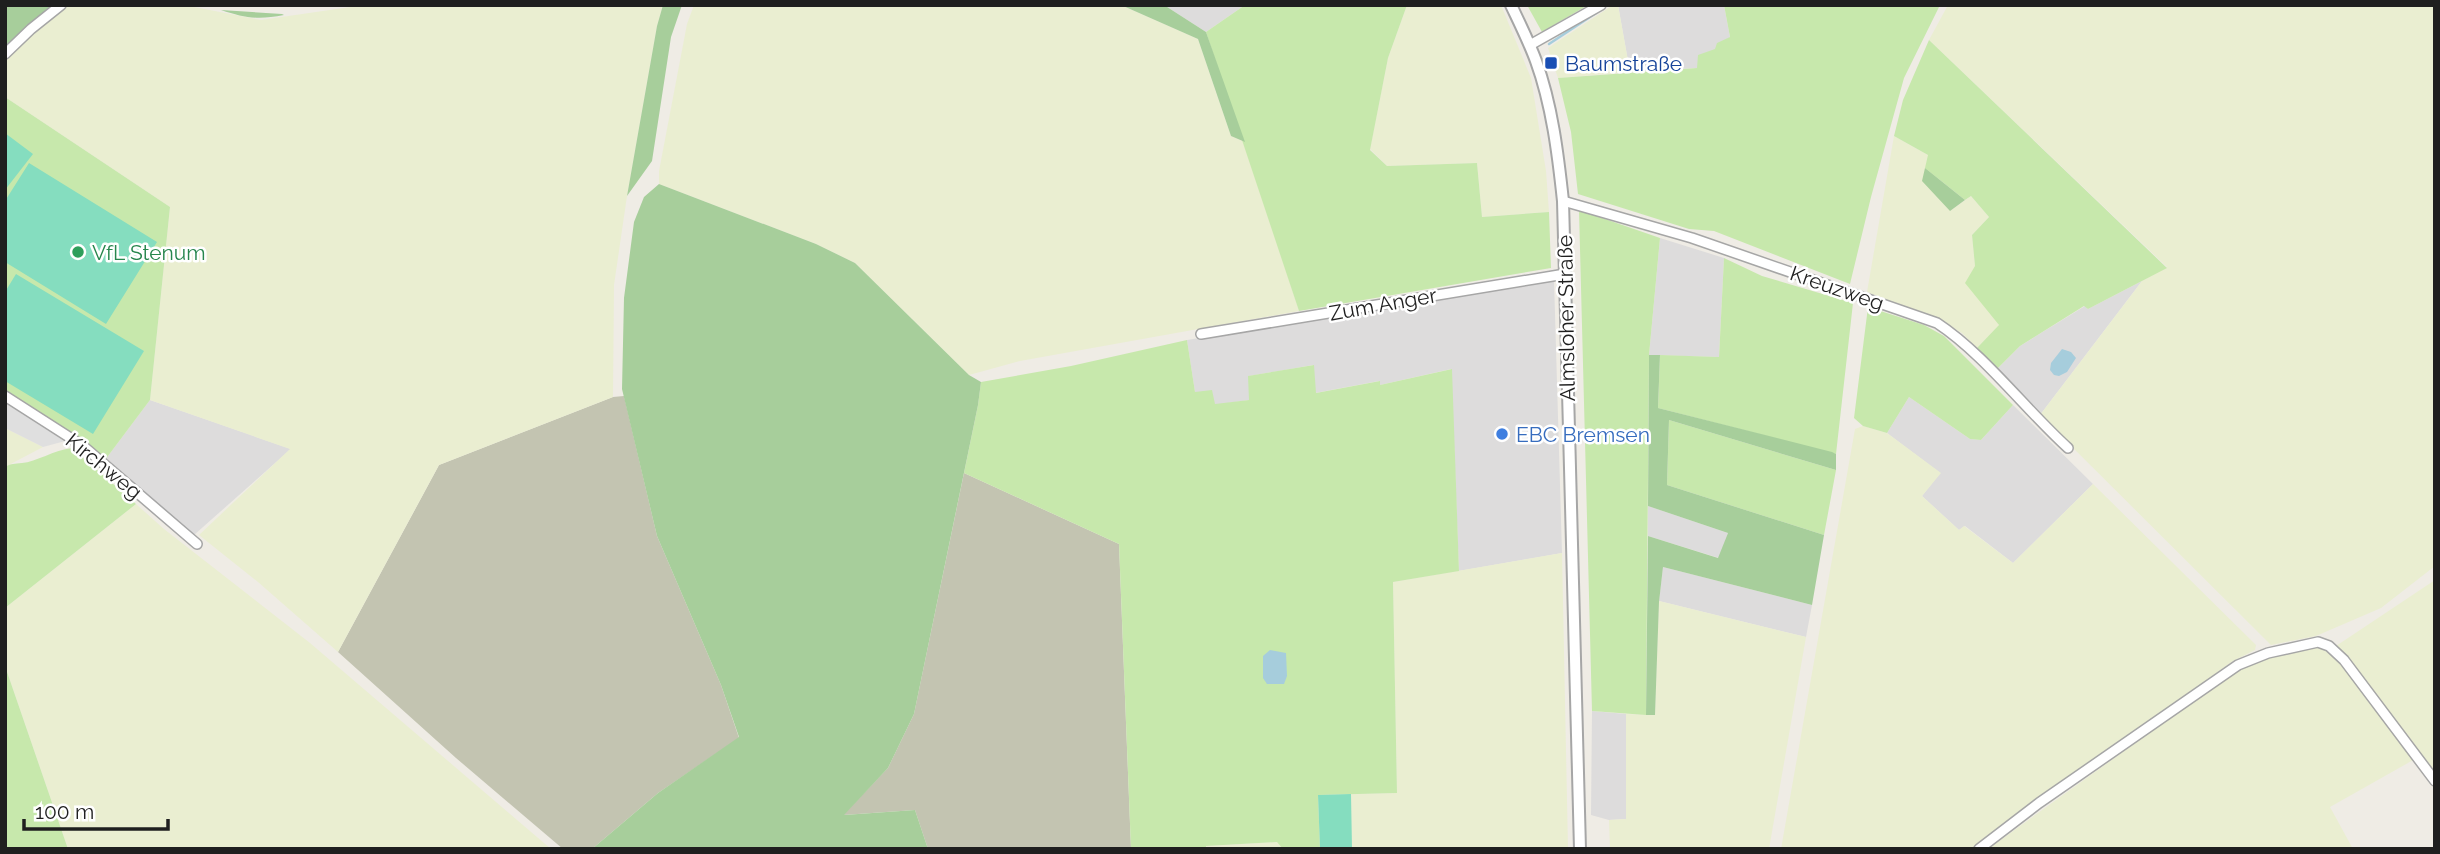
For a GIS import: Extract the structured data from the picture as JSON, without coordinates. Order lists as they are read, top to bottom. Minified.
{"streets":{"street":["Kreuzweg","Zum Anger","Almsloher Straße","Kirchweg"]},"crossings":[["Kreuzweg","Almsloher Straße"],["Zum Anger","Almsloher Straße"]],"places":{"transit":["Baumstraße"],"other":["VfL Stenum","EBC Bremsen"]},"scale_bar":"100 m"}
